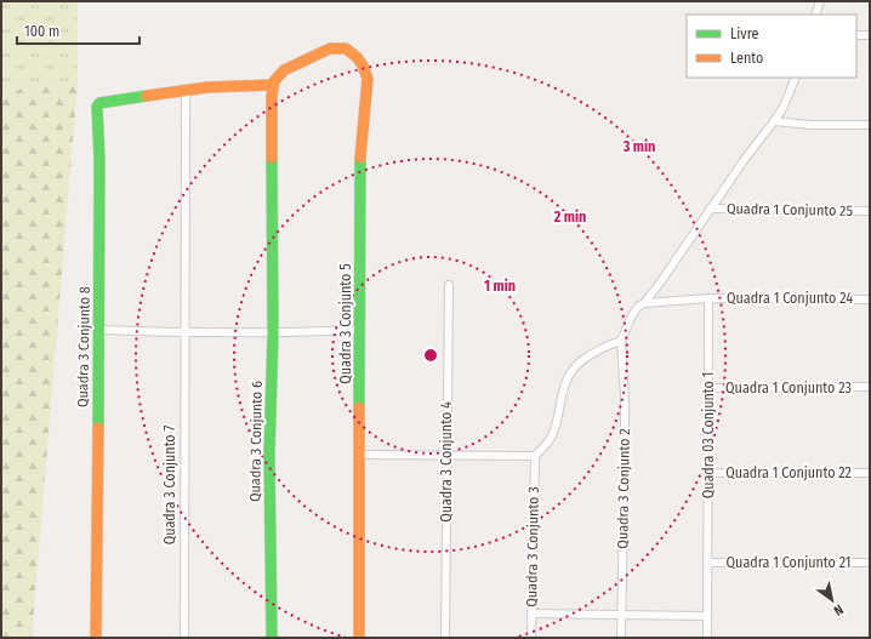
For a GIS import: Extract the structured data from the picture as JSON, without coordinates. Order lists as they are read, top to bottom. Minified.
{"streets":{"street":["Quadra 1 Conjunto 25","Quadra 1 Conjunto 24","Quadra 3 Conjunto 5","Quadra 3 Conjunto 8","Quadra 1 Conjunto 23","Quadra 03 Conjunto 1","Quadra 3 Conjunto 6","Quadra 3 Conjunto 4","Quadra 1 Conjunto 22","Quadra 3 Conjunto 7","Quadra 3 Conjunto 2","Quadra 3 Conjunto 3","Quadra 1 Conjunto 21"]},"crossings":[["Quadra 1 Conjunto 24","Quadra 03 Conjunto 1"],["Quadra 3 Conjunto 5","Quadra 3 Conjunto 6"],["Quadra 3 Conjunto 8","Quadra 3 Conjunto 7"],["Quadra 1 Conjunto 23","Quadra 03 Conjunto 1"],["Quadra 03 Conjunto 1","Quadra 1 Conjunto 22"],["Quadra 03 Conjunto 1","Quadra 1 Conjunto 21"]],"legend":["Livre","Lento"],"scale_bar":"100 m","north":"bottom right","rings":["3 min","2 min","1 min"]}
